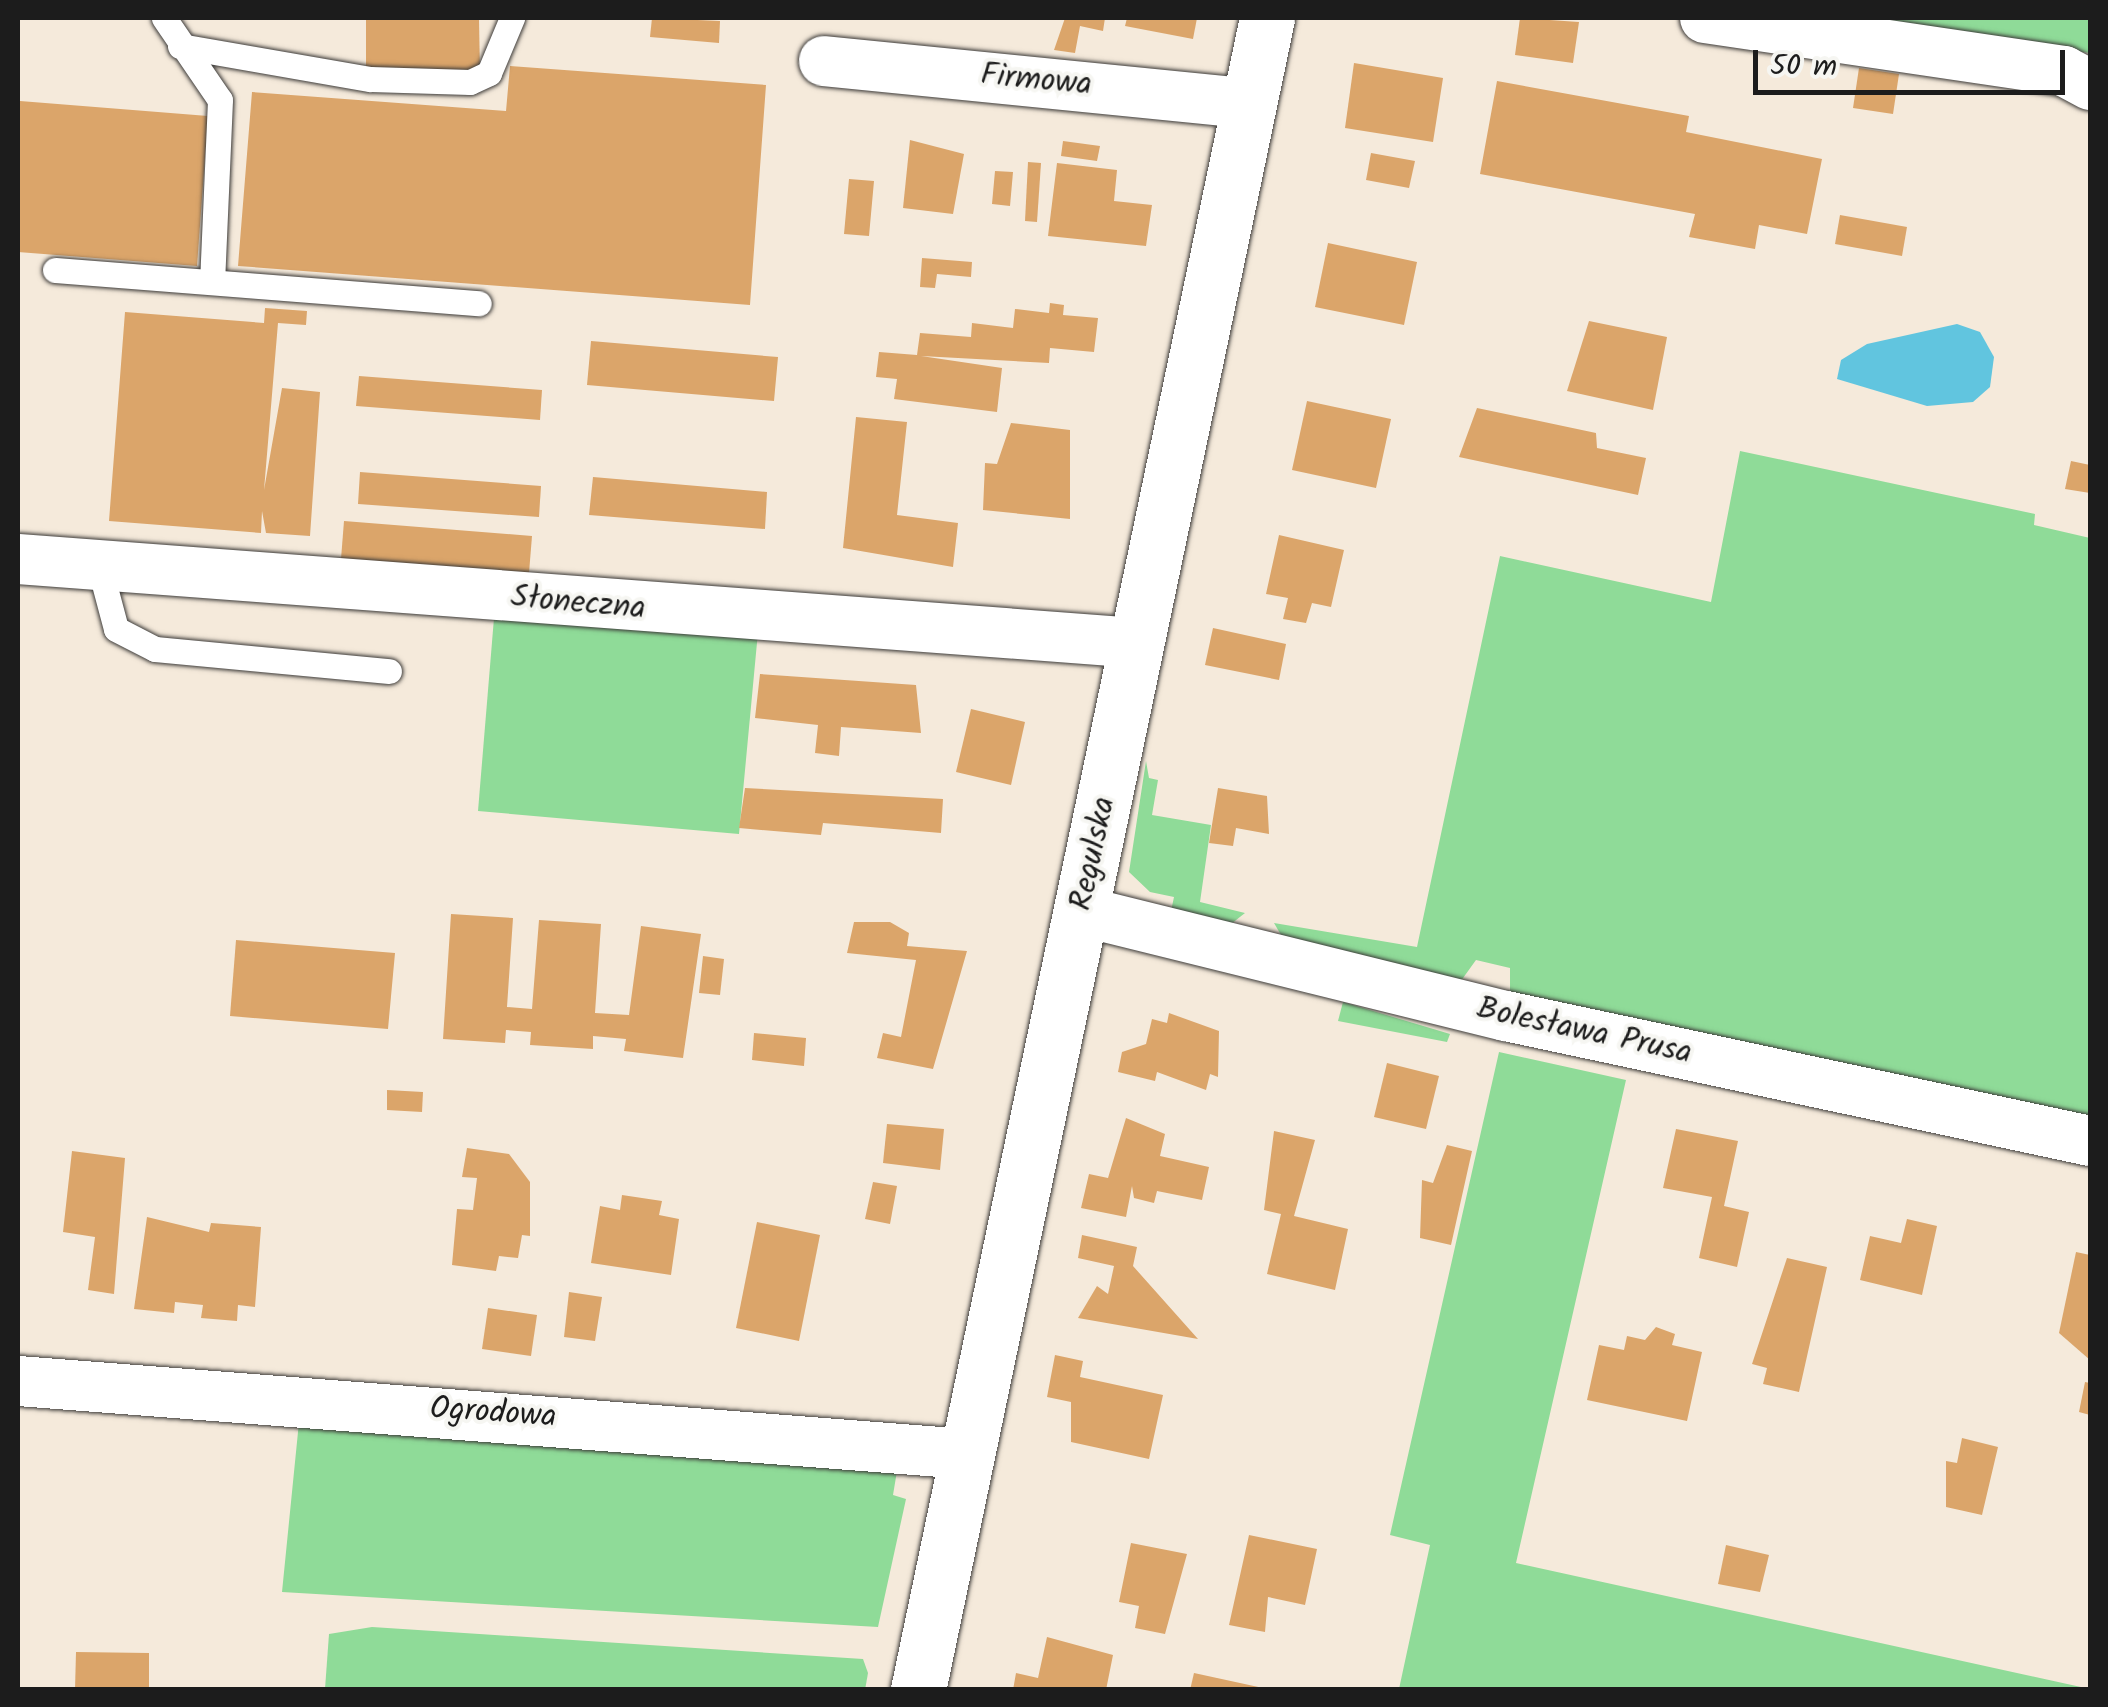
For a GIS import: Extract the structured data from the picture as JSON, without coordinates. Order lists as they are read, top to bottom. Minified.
{"streets":{"street":["Firmowa","Słoneczna","Regulska","Bolesława Prusa","Ogrodowa"]},"crossings":[["Firmowa","Regulska"],["Słoneczna","Regulska"],["Regulska","Bolesława Prusa"],["Regulska","Ogrodowa"]],"scale_bar":"50 m"}
